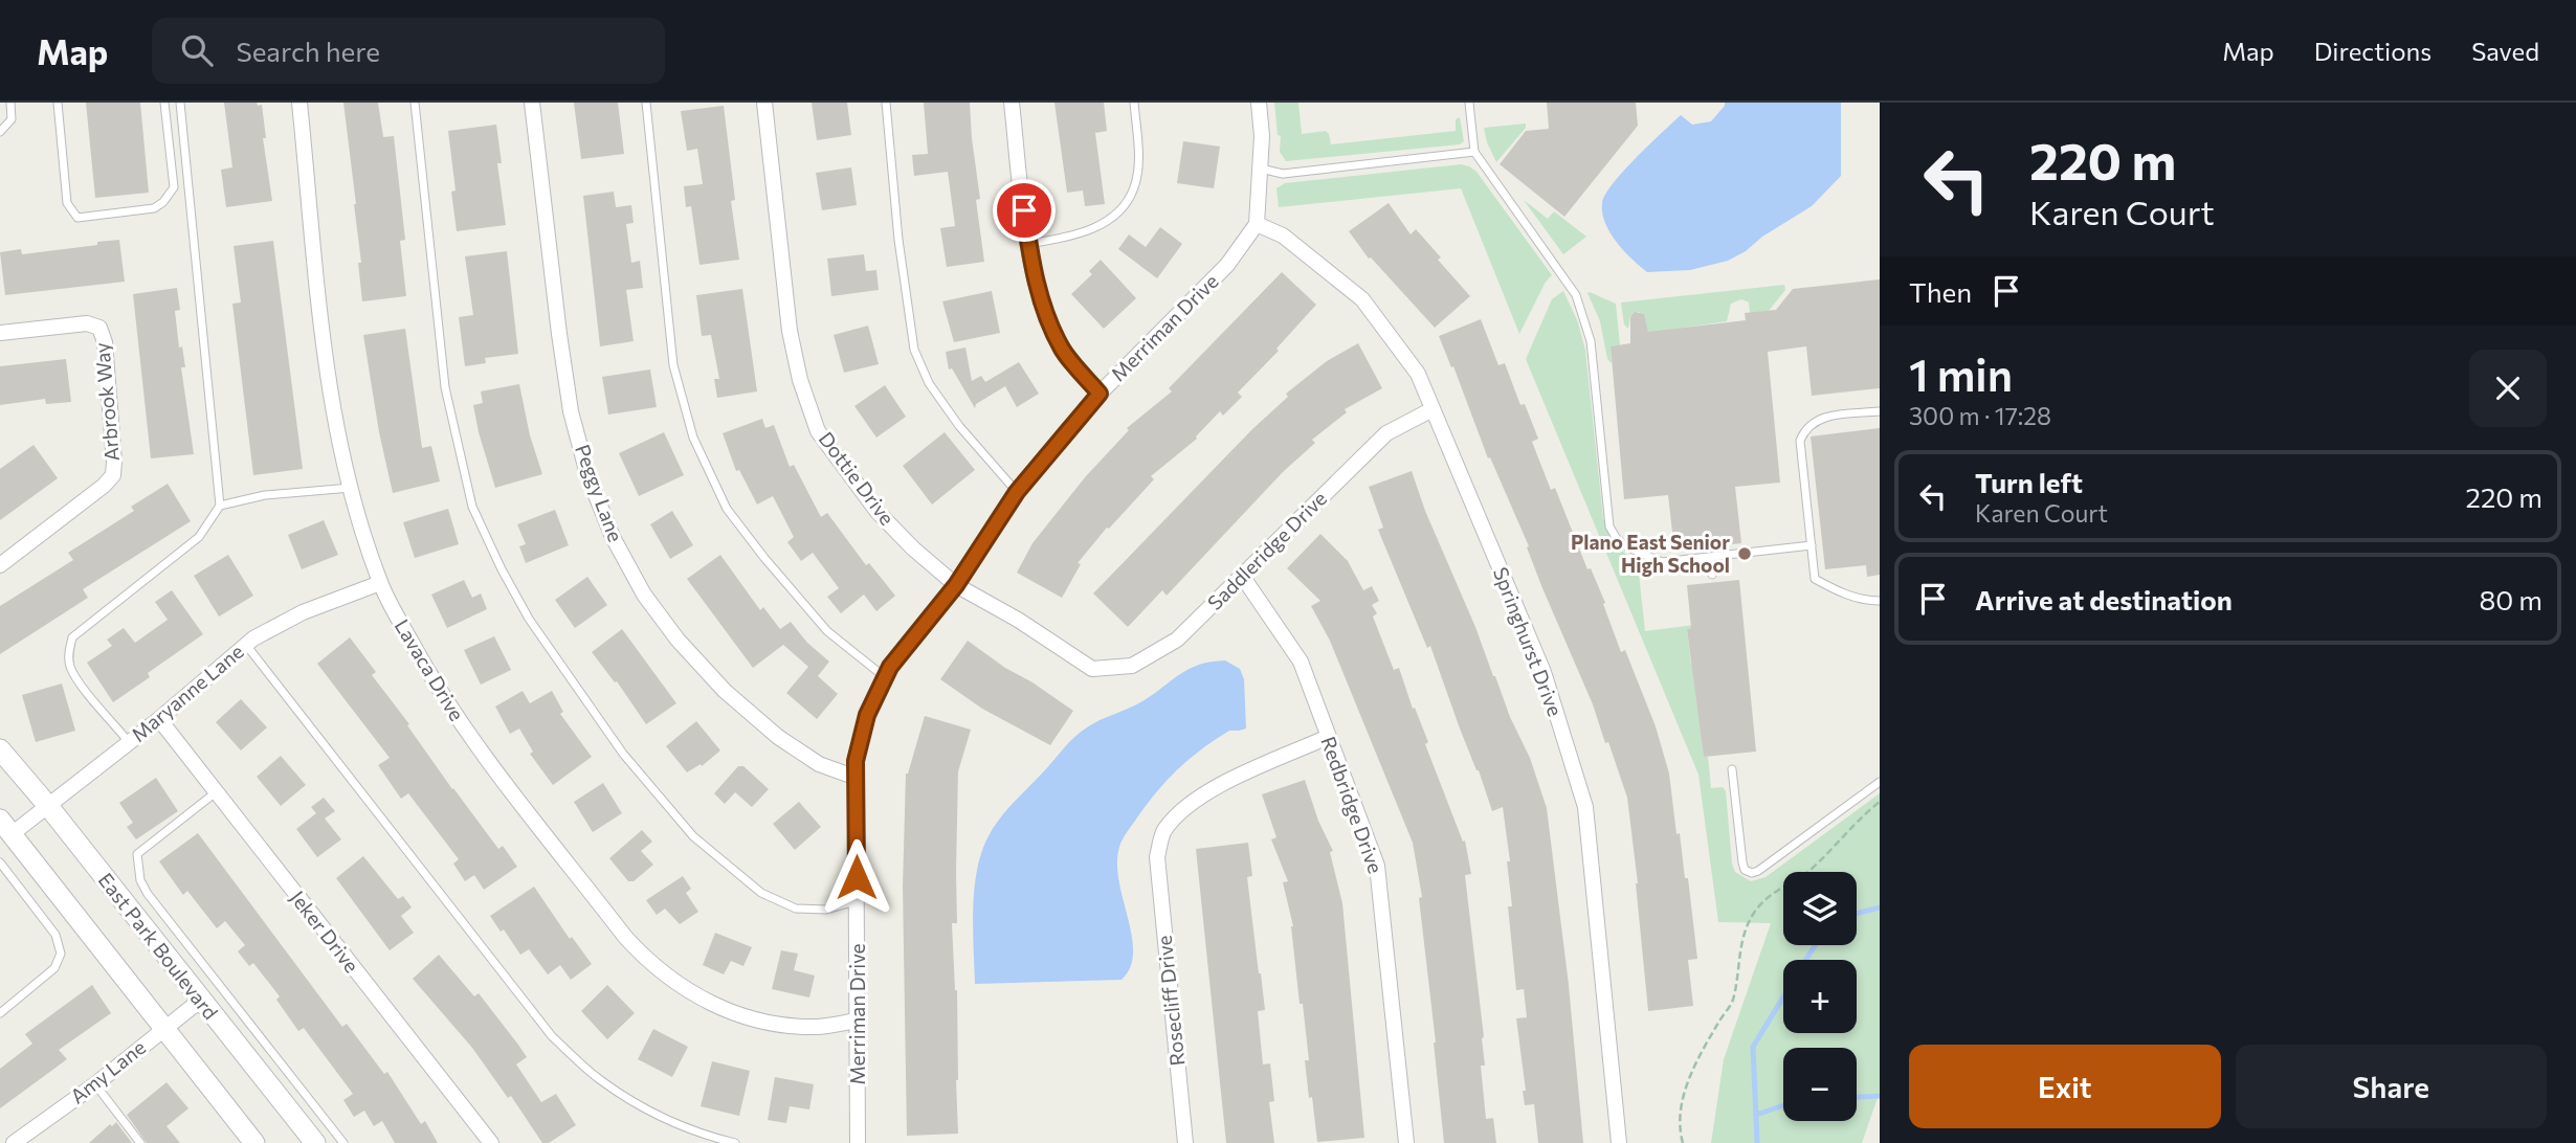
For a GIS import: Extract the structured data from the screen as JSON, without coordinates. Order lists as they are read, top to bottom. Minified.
{"streets":{"main road":["East Park Boulevard"],"street":["Merriman Drive","Arbrook Way","Dottie Drive","Peggy Lane","Saddleridge Drive","Springhurst Drive","Lavaca Drive","Maryanne Lane","Redbridge Drive","Jeker Drive","Rosecliff Drive","Amy Lane"]},"crossings":[["Merriman Drive","Dottie Drive"],["Merriman Drive","Peggy Lane"],["Merriman Drive","Springhurst Drive"],["Merriman Drive","Lavaca Drive"],["Dottie Drive","Saddleridge Drive"],["Saddleridge Drive","Springhurst Drive"],["Saddleridge Drive","Redbridge Drive"],["Lavaca Drive","Maryanne Lane"],["Maryanne Lane","Jeker Drive"],["Maryanne Lane","East Park Boulevard"],["Redbridge Drive","Rosecliff Drive"],["East Park Boulevard","Amy Lane"]],"places":["Plano East Senior High School"],"page":{"header":"Map","search":"Search here","nav":["Map","Directions","Saved"],"turn":["220 m","Karen Court"],"then":"Then","heading":["1 min","300 m · 17:28"],"list":[{"name":"Turn left","note":"Karen Court","value":"220 m"},{"name":"Arrive at destination","value":"80 m"}],"map_buttons":["+","−"],"buttons":["Exit","Share"]}}
